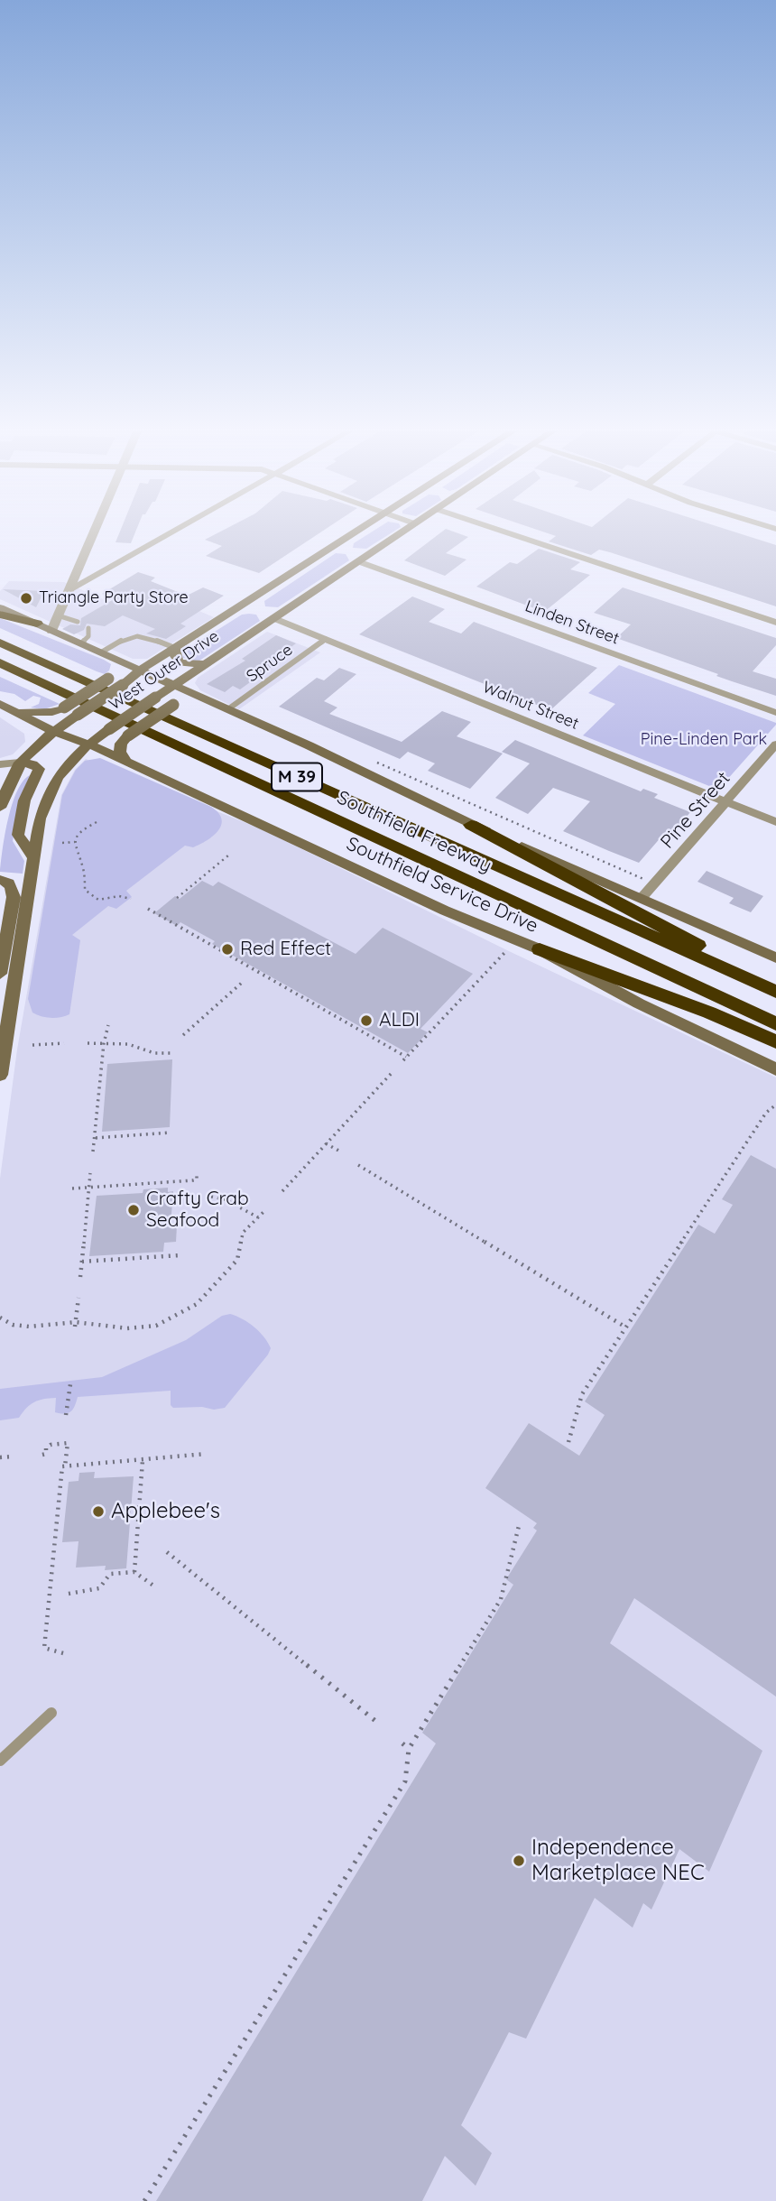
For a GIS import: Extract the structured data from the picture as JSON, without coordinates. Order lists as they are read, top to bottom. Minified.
{"streets":{"highway":["M 39","Southfield Freeway"],"main road":["West Outer Drive","Southfield Service Drive"],"street":["Linden Street","Walnut Street","Pine Street"],"lane":["Spruce"]},"crossings":[["Linden Street","West Outer Drive"],["Spruce","Walnut Street"],["West Outer Drive","Walnut Street"],["West Outer Drive","Southfield Service Drive"],["Walnut Street","Pine Street"]],"parks":["Pine-Linden Park"],"places":["Triangle Party Store","Red Effect","ALDI","Crafty Crab Seafood","Applebee's","Independence Marketplace NEC"]}
